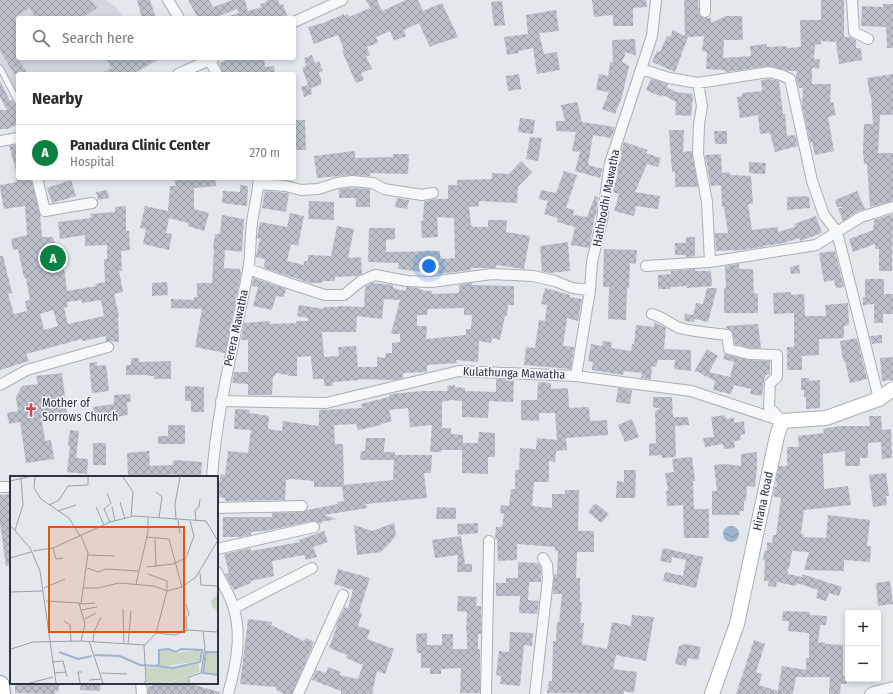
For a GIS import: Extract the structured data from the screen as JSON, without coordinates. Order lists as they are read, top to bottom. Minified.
{"streets":{"street":["Hathbodhi Mawatha","Perera Mawatha","Kulathunga Mawatha","Hirana Road"]},"crossings":[["Hathbodhi Mawatha","Kulathunga Mawatha"],["Perera Mawatha","Kulathunga Mawatha"],["Kulathunga Mawatha","Hirana Road"]],"places":{"church":["Mother of Sorrows Church"]},"page":{"search":"Search here","heading":"Nearby","list":[{"mark":"A","name":"Panadura Clinic Center","note":"Hospital","value":"270 m"}],"pins":"A","map_buttons":["+","−"]}}
